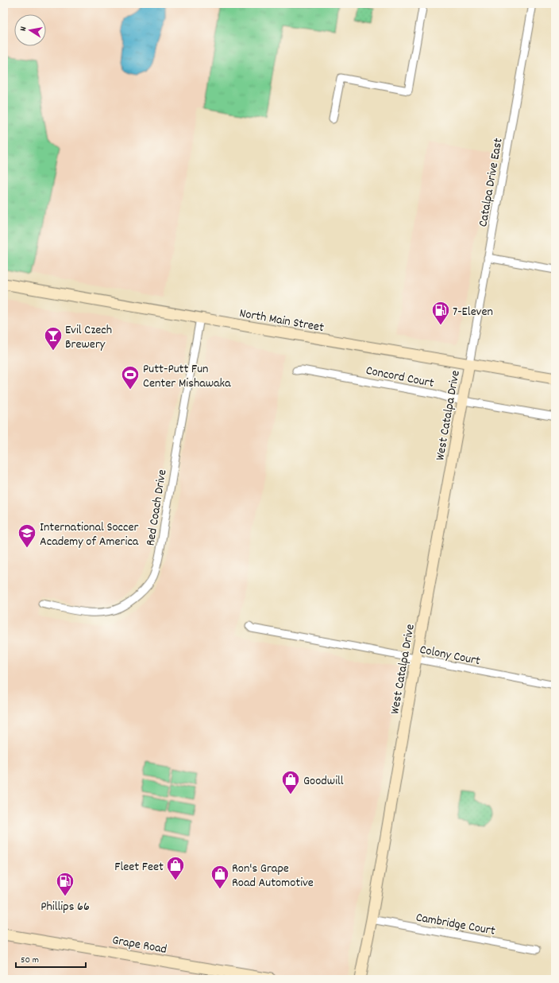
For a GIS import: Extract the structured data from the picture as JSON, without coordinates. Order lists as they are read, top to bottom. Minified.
{"streets":{"main road":["North Main Street","West Catalpa Drive","Grape Road"],"street":["Catalpa Drive East","Concord Court","Red Coach Drive","Colony Court","Cambridge Court"]},"crossings":[["Catalpa Drive East","North Main Street"],["Catalpa Drive East","West Catalpa Drive"],["North Main Street","West Catalpa Drive"],["North Main Street","Red Coach Drive"],["Concord Court","West Catalpa Drive"],["West Catalpa Drive","Colony Court"],["West Catalpa Drive","Cambridge Court"]],"places":{"fuel station":["7-Eleven","Phillips 66"],"bar":["Evil Czech Brewery"],"sports":["Putt-Putt Fun Center Mishawaka"],"school or university":["International Soccer Academy of America"],"shop":["Goodwill","Fleet Feet","Ron's Grape Road Automotive"]},"scale_bar":"50 m","north":"left"}
